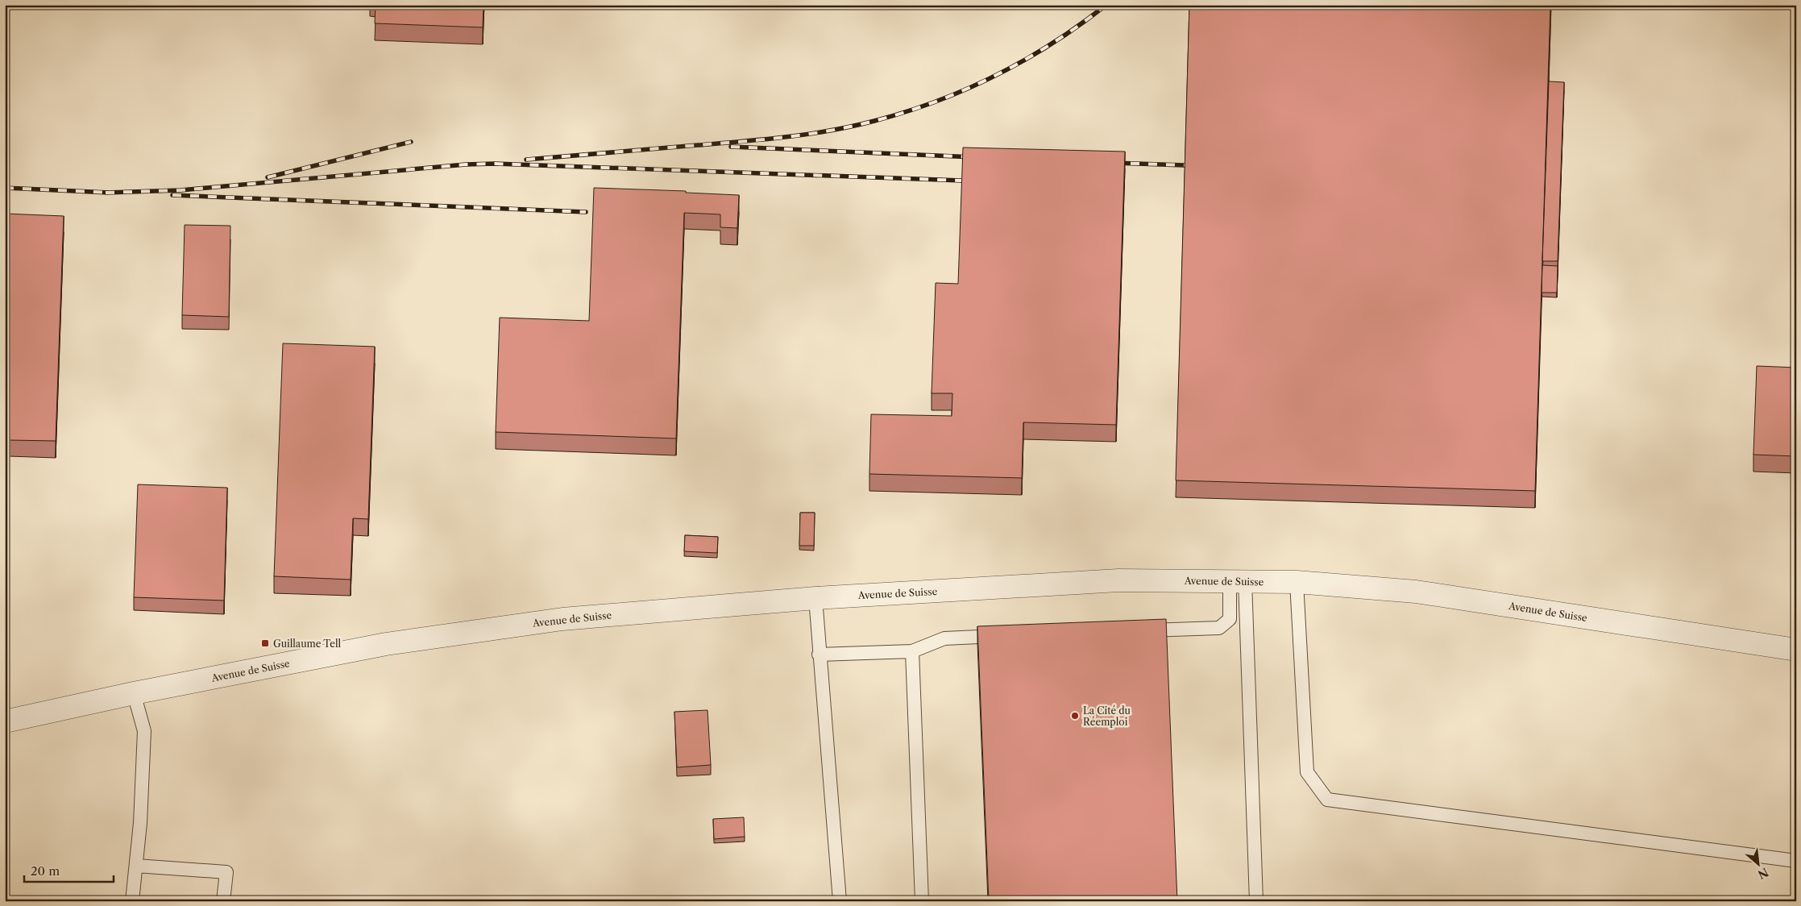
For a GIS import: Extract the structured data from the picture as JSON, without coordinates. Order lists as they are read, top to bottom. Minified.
{"streets":{"street":["Avenue de Suisse"]},"places":{"transit":["Guillaume Tell"],"other":["La Cité du Réemploi"]},"scale_bar":"20 m","north":"bottom right"}
